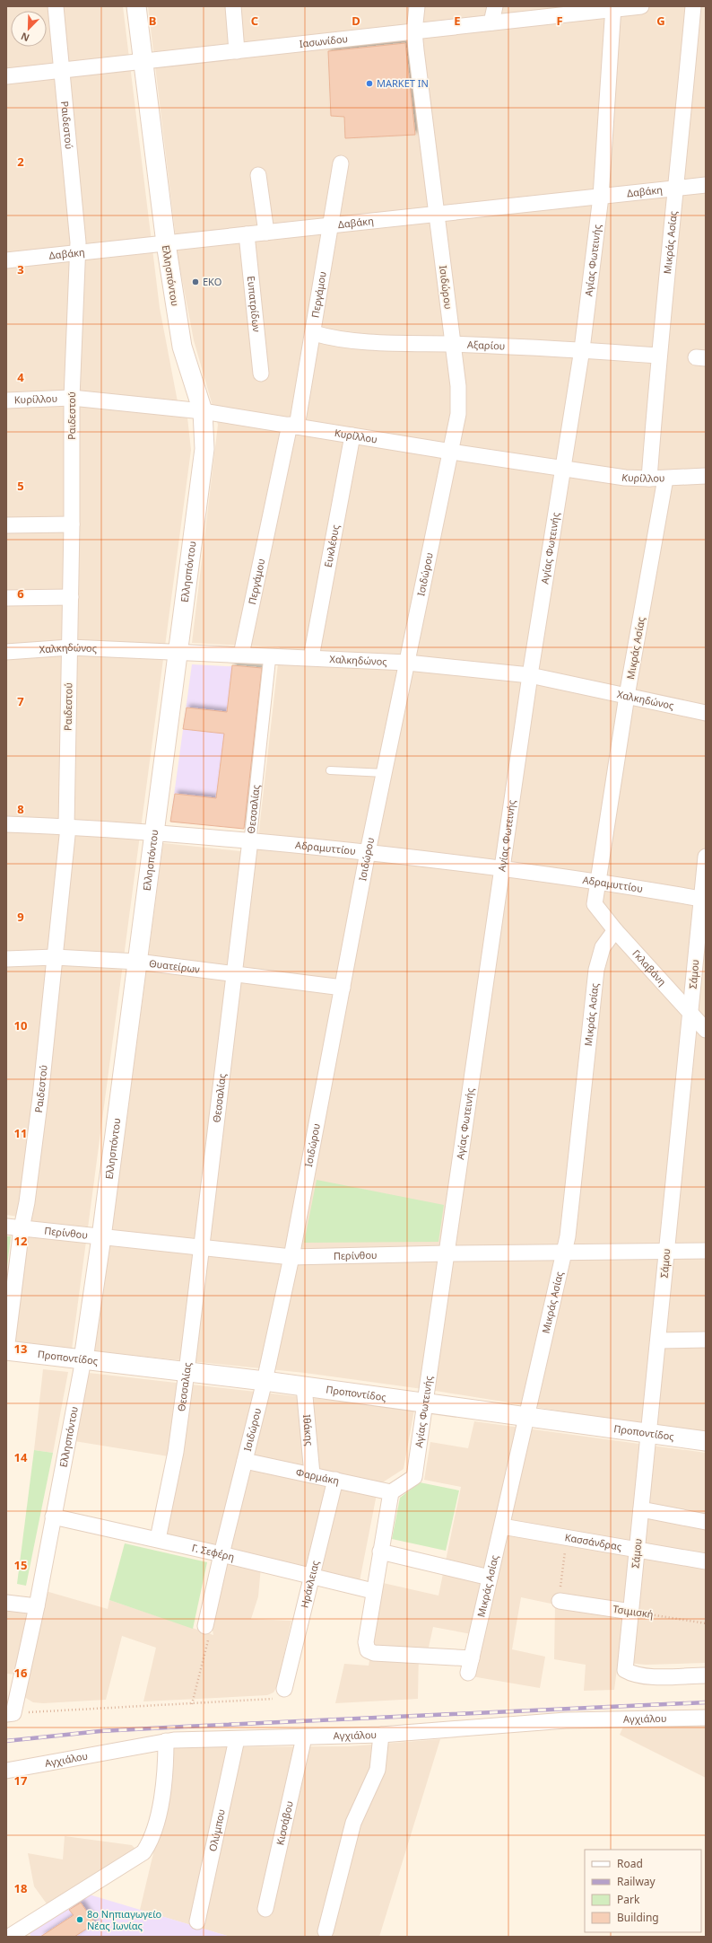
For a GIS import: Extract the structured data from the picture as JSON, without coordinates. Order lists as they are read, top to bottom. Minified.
{"streets":{"street":["Ιασωνίδου","Ραιδεστού","Δαβάκη","Μικράς Ασίας","Αγίας Φωτεινής","Ελλησπόντου","Ισιδώρου","Περγάμου","Ευπατρίδων","Αξαρίου","Κυρίλλου","Ευκλέους","Χαλκηδώνος","Θεσσαλίας","Αδραμυττίου","Θυατείρων","Γκλαβάνη","Σάμου","Περίνθου","Προποντίδος","Ιθάκης","Φαρμάκη","Κασσάνδρας","Γ. Σεφέρη","Ηράκλειας","Τσιμισκή","Αγχιάλου","Κισσάβου","Ολύμπου"]},"crossings":[["Ιασωνίδου","Ραιδεστού"],["Ιασωνίδου","Αγίας Φωτεινής"],["Ιασωνίδου","Ελλησπόντου"],["Ιασωνίδου","Ισιδώρου"],["Ραιδεστού","Δαβάκη"],["Ραιδεστού","Κυρίλλου"],["Ραιδεστού","Χαλκηδώνος"],["Ραιδεστού","Αδραμυττίου"],["Ραιδεστού","Θυατείρων"],["Ραιδεστού","Περίνθου"],["Ραιδεστού","Προποντίδος"],["Δαβάκη","Μικράς Ασίας"],["Δαβάκη","Αγίας Φωτεινής"],["Δαβάκη","Ελλησπόντου"],["Δαβάκη","Ισιδώρου"],["Δαβάκη","Περγάμου"],["Δαβάκη","Ευπατρίδων"],["Μικράς Ασίας","Αξαρίου"],["Μικράς Ασίας","Κυρίλλου"],["Μικράς Ασίας","Χαλκηδώνος"],["Μικράς Ασίας","Αδραμυττίου"],["Μικράς Ασίας","Γκλαβάνη"],["Μικράς Ασίας","Περίνθου"],["Μικράς Ασίας","Προποντίδος"],["Μικράς Ασίας","Κασσάνδρας"],["Μικράς Ασίας","Γ. Σεφέρη"],["Αγίας Φωτεινής","Αξαρίου"],["Αγίας Φωτεινής","Κυρίλλου"],["Αγίας Φωτεινής","Χαλκηδώνος"],["Αγίας Φωτεινής","Αδραμυττίου"],["Αγίας Φωτεινής","Περίνθου"],["Αγίας Φωτεινής","Προποντίδος"],["Αγίας Φωτεινής","Φαρμάκη"],["Ελλησπόντου","Κυρίλλου"],["Ελλησπόντου","Χαλκηδώνος"],["Ελλησπόντου","Αδραμυττίου"],["Ελλησπόντου","Θυατείρων"],["Ελλησπόντου","Περίνθου"],["Ελλησπόντου","Προποντίδος"],["Ελλησπόντου","Γ. Σεφέρη"],["Ισιδώρου","Αξαρίου"],["Ισιδώρου","Κυρίλλου"],["Ισιδώρου","Χαλκηδώνος"],["Ισιδώρου","Αδραμυττίου"],["Ισιδώρου","Θυατείρων"],["Ισιδώρου","Περίνθου"],["Ισιδώρου","Προποντίδος"],["Ισιδώρου","Φαρμάκη"],["Ισιδώρου","Γ. Σεφέρη"],["Περγάμου","Αξαρίου"],["Περγάμου","Κυρίλλου"],["Περγάμου","Χαλκηδώνος"],["Κυρίλλου","Ευκλέους"],["Ευκλέους","Χαλκηδώνος"],["Χαλκηδώνος","Θεσσαλίας"],["Θεσσαλίας","Αδραμυττίου"],["Θεσσαλίας","Θυατείρων"],["Θεσσαλίας","Περίνθου"],["Θεσσαλίας","Προποντίδος"],["Θεσσαλίας","Γ. Σεφέρη"],["Αδραμυττίου","Σάμου"],["Γκλαβάνη","Σάμου"],["Σάμου","Περίνθου"],["Σάμου","Προποντίδος"],["Σάμου","Κασσάνδρας"],["Σάμου","Τσιμισκή"],["Προποντίδος","Ιθάκης"],["Ιθάκης","Φαρμάκη"],["Φαρμάκη","Ηράκλειας"],["Γ. Σεφέρη","Ηράκλειας"],["Αγχιάλου","Κισσάβου"],["Αγχιάλου","Ολύμπου"]],"places":["MARKET IN","ΕΚΟ","8ο Νηπιαγωγείο Νέας Ιωνίας"],"legend":["Road","Railway","Park","Building"],"north":"bottom left","grid":{"columns":["B","C","D","E","F","G"],"rows":["2","3","4","5","6","7","8","9","10","11","12","13","14","15","16","17","18"]}}
